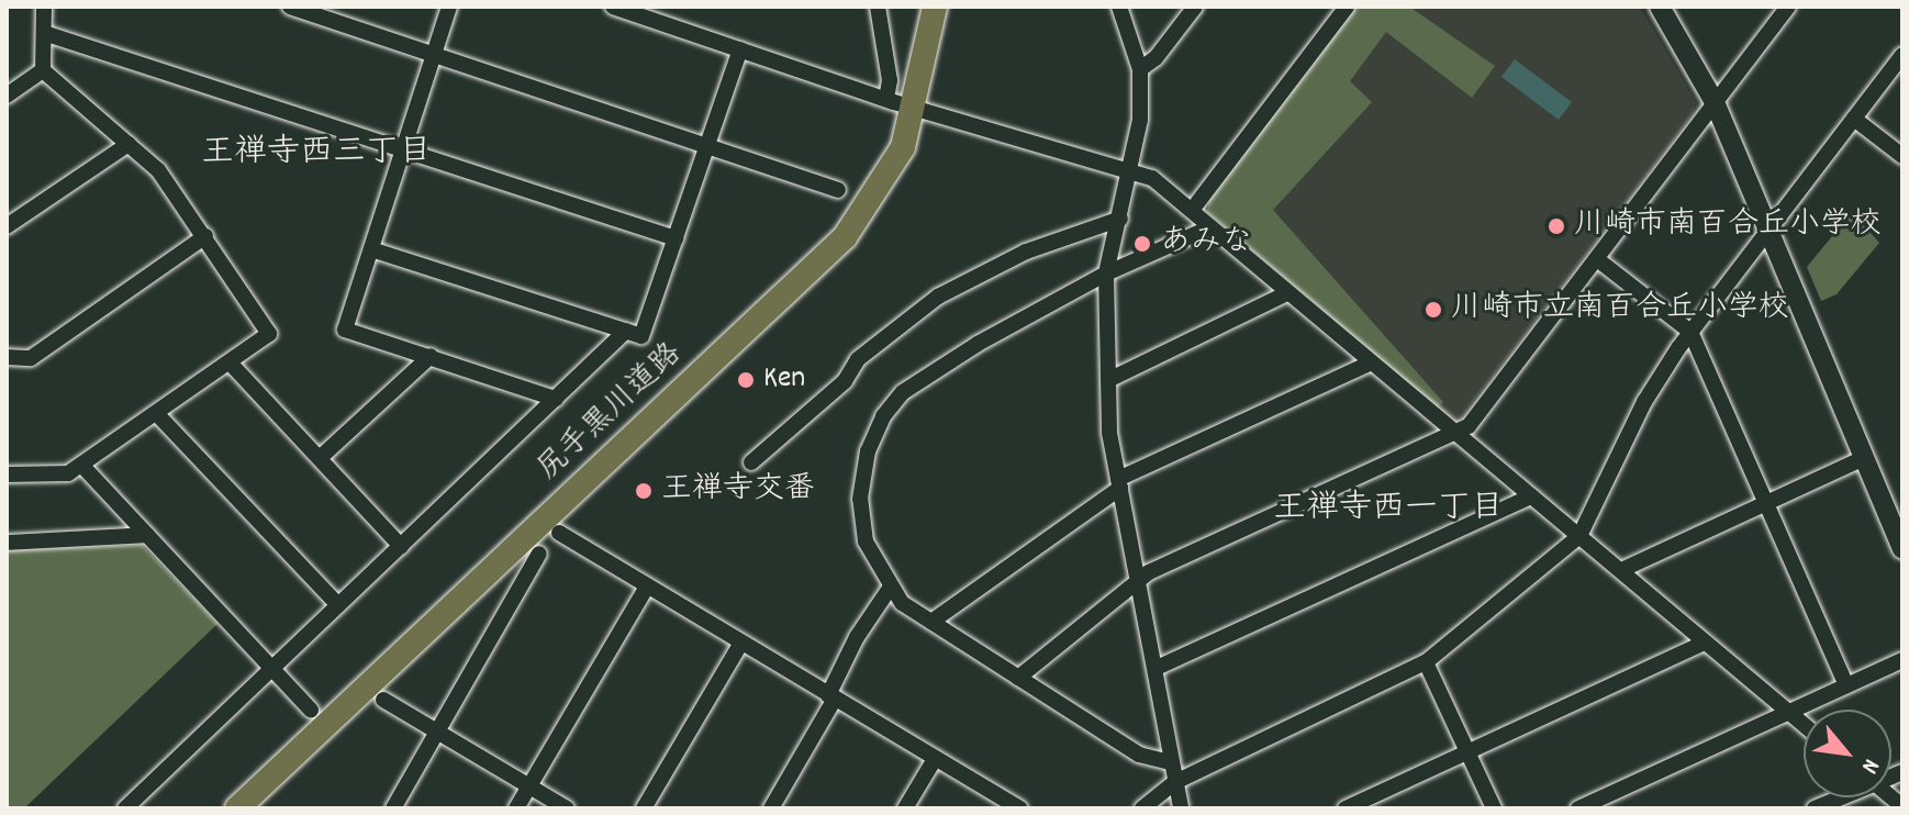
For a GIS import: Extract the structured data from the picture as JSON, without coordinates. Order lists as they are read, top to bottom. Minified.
{"streets":{"main road":["尻手黒川道路"]},"districts":["王禅寺西三丁目","王禅寺西一丁目"],"places":["川崎市南百合丘小学校","あみな","川崎市立南百合丘小学校","Ken","王禅寺交番"],"north":"bottom right"}
